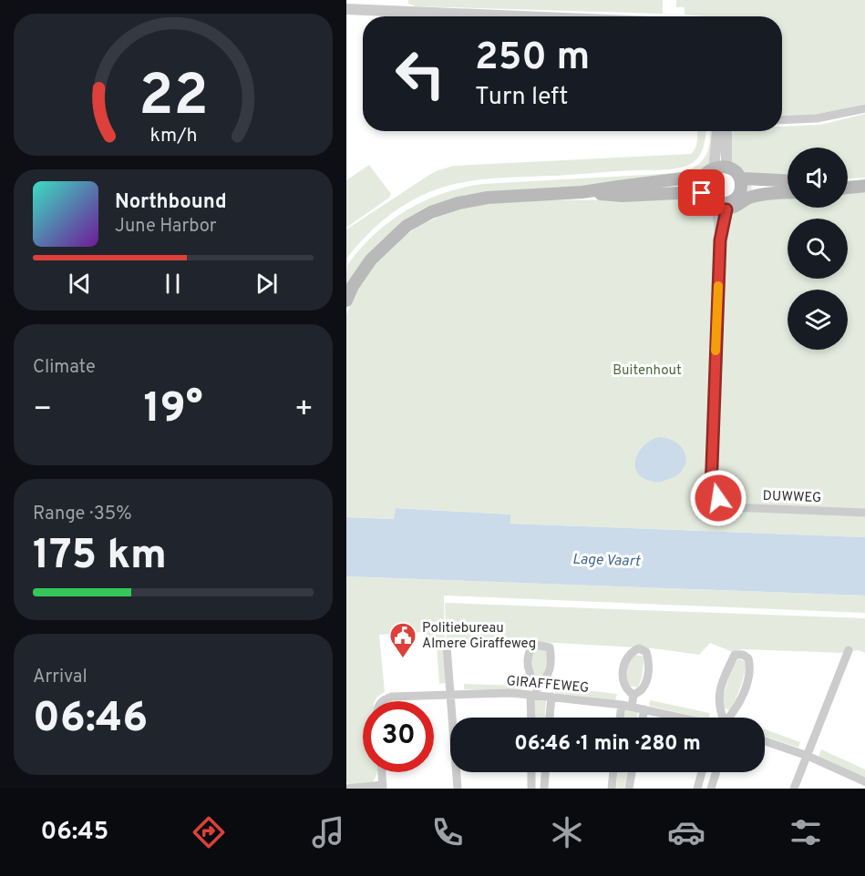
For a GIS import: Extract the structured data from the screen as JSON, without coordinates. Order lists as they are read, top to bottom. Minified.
{"streets":{"street":["DUWWEG","GIRAFFEWEG"]},"water":["Lage Vaart"],"parks":["Buitenhout"],"places":{"public building":["Politiebureau Almere Giraffeweg"]},"page":{"turn":["250 m","Turn left"],"song":["Northbound","June Harbor"],"tile":["Climate",["Range · 35%","175 km"],["Arrival","06:46"]],"heat":["−","19°","+"],"limit":"30","trip":"06:46 · 1 min · 280 m","tabs":"06:45","gauge":["22","km/h"]}}
